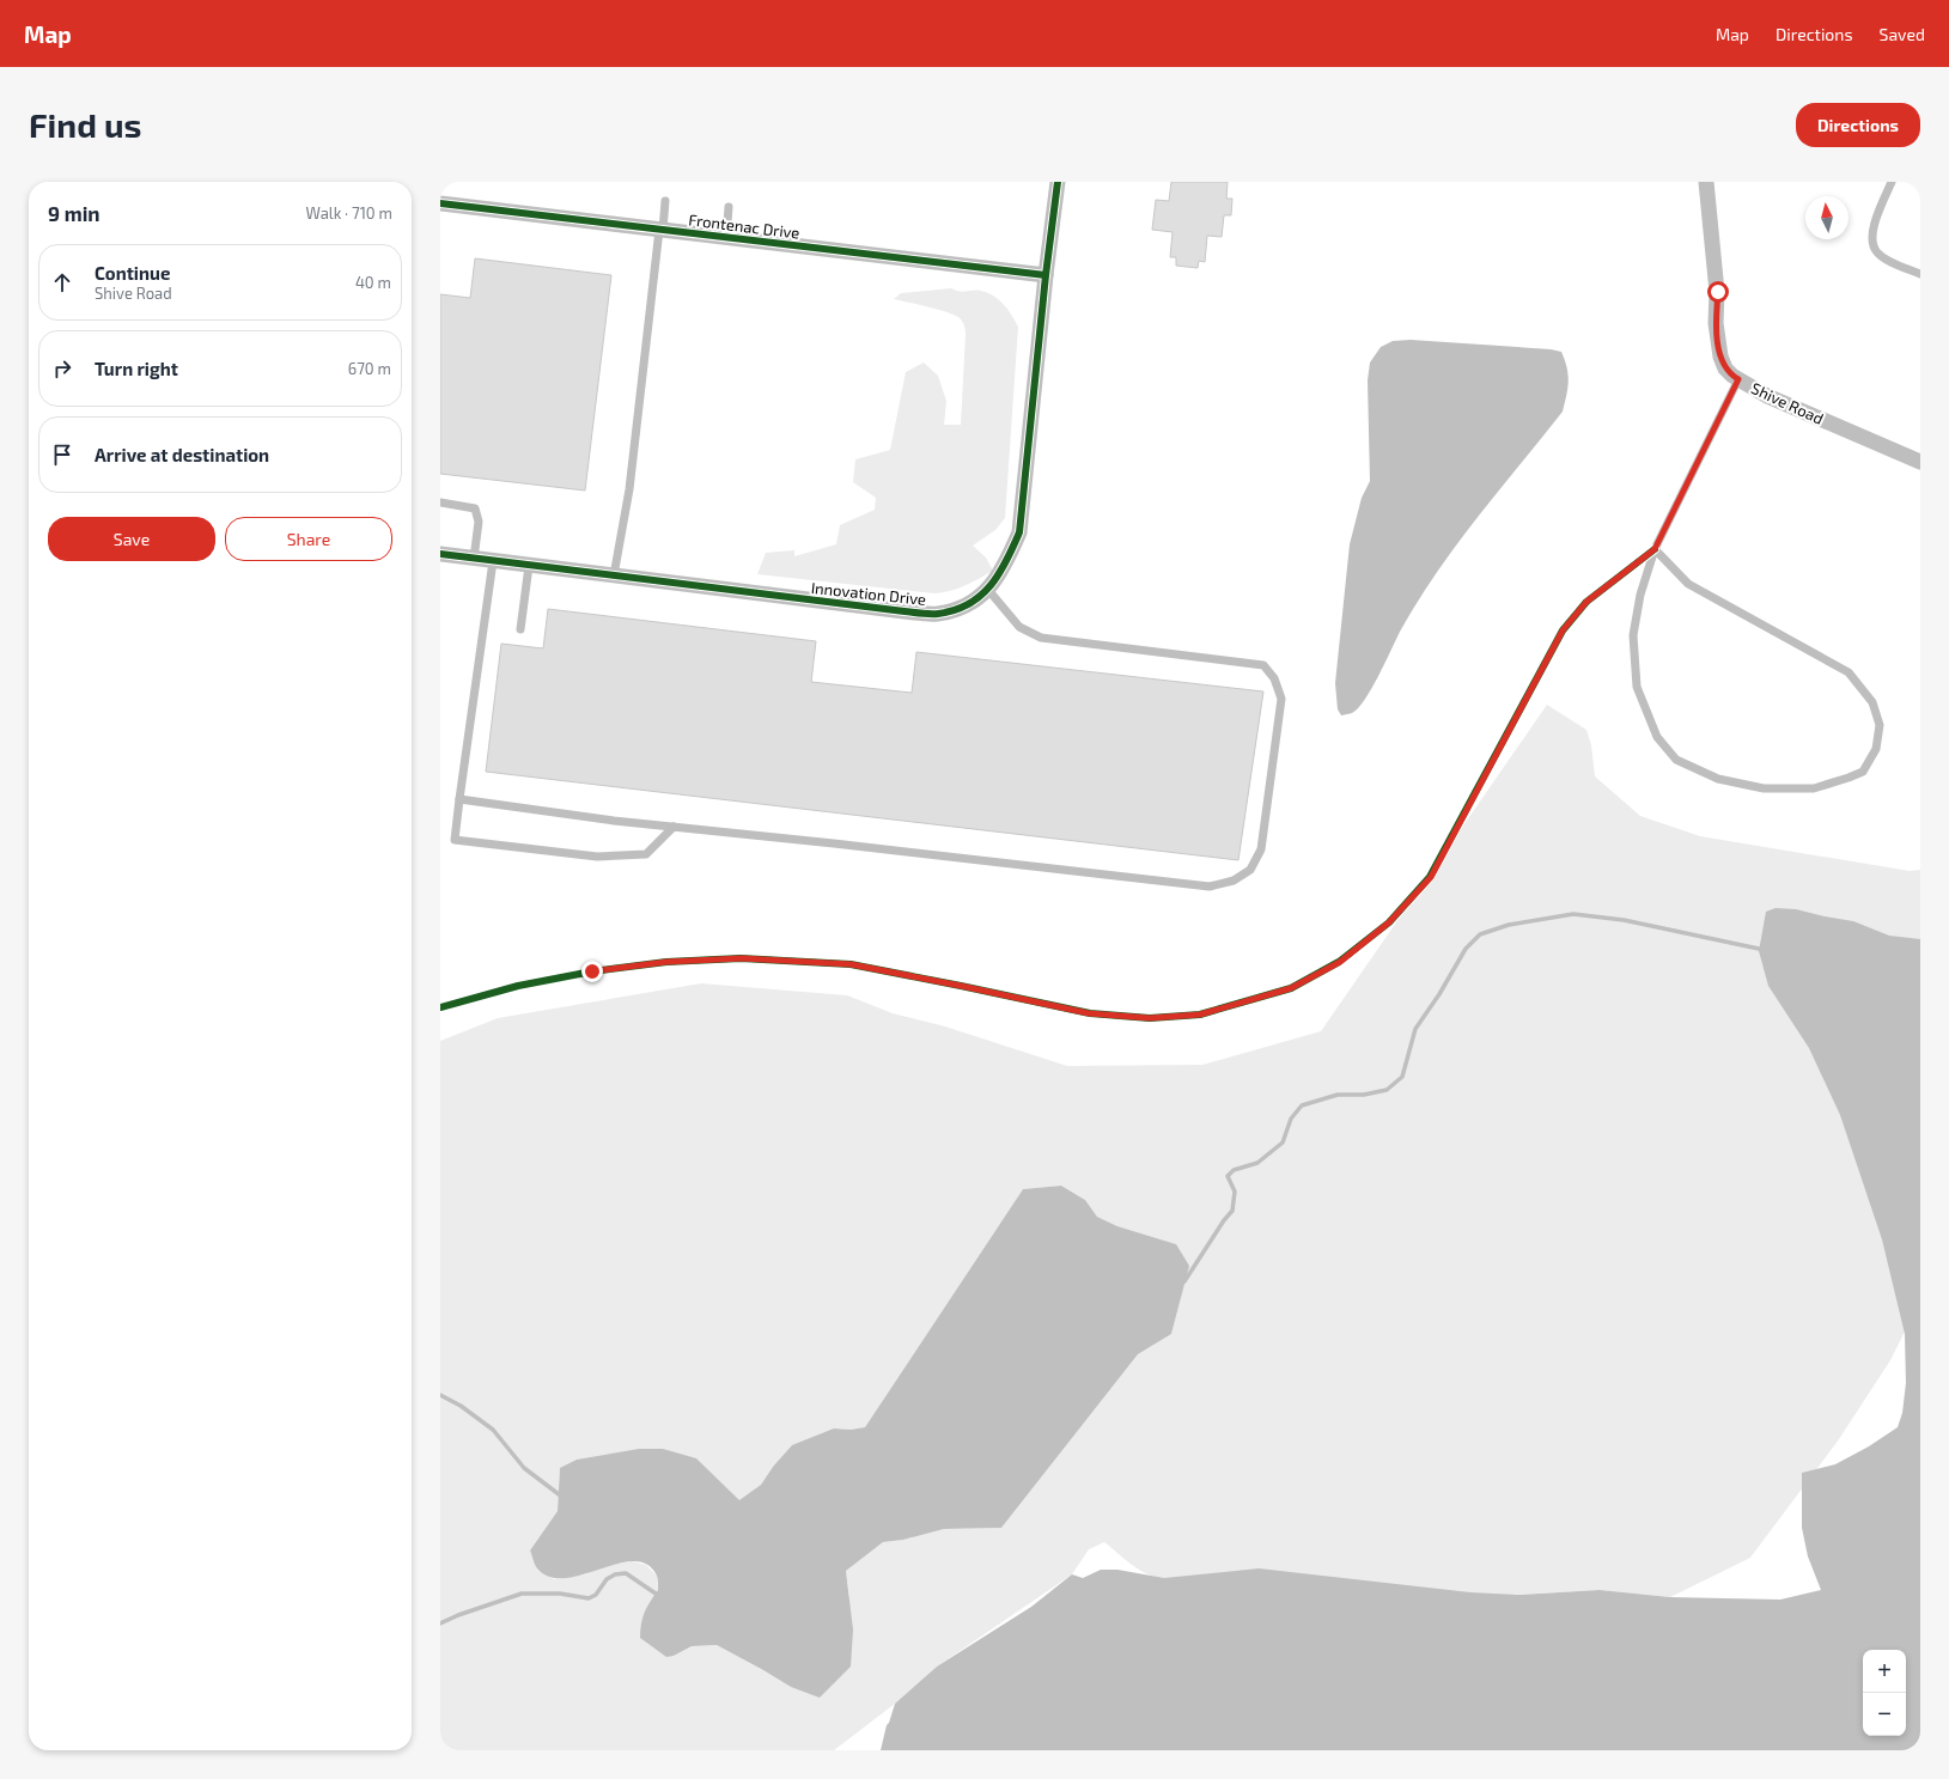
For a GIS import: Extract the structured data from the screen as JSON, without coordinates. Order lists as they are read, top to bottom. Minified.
{"streets":{"street":["Frontenac Drive","Shive Road","Innovation Drive"]},"crossings":[["Frontenac Drive","Innovation Drive"]],"north":"top","page":{"header":"Map","nav":["Map","Directions","Saved"],"buttons":["Directions",["Save","Share"]],"title":"Find us","heading":["9 min","Walk · 710 m"],"list":[["Continue","Shive Road","40 m"],["Turn right","670 m"],"Arrive at destination"],"map_buttons":["+","−"]}}
